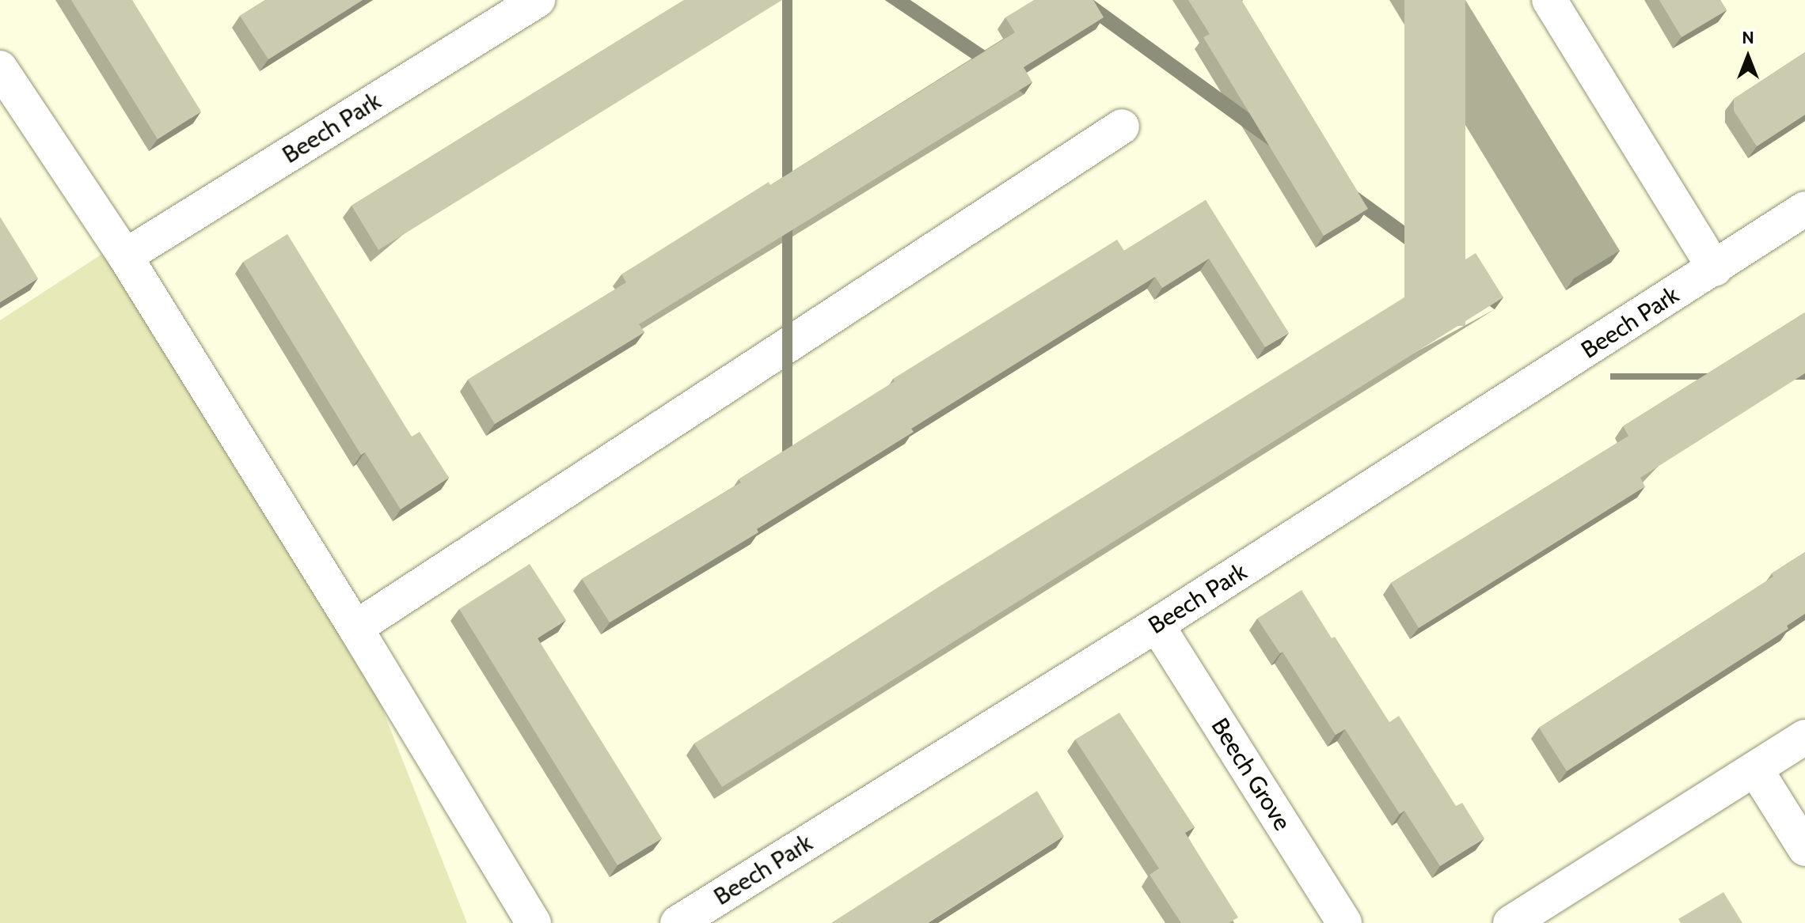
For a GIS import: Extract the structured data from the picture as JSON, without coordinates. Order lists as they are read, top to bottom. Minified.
{"streets":{"street":["Beech Park","Beech Grove"]},"crossings":[["Beech Park","Beech Grove"]],"north":"top"}
